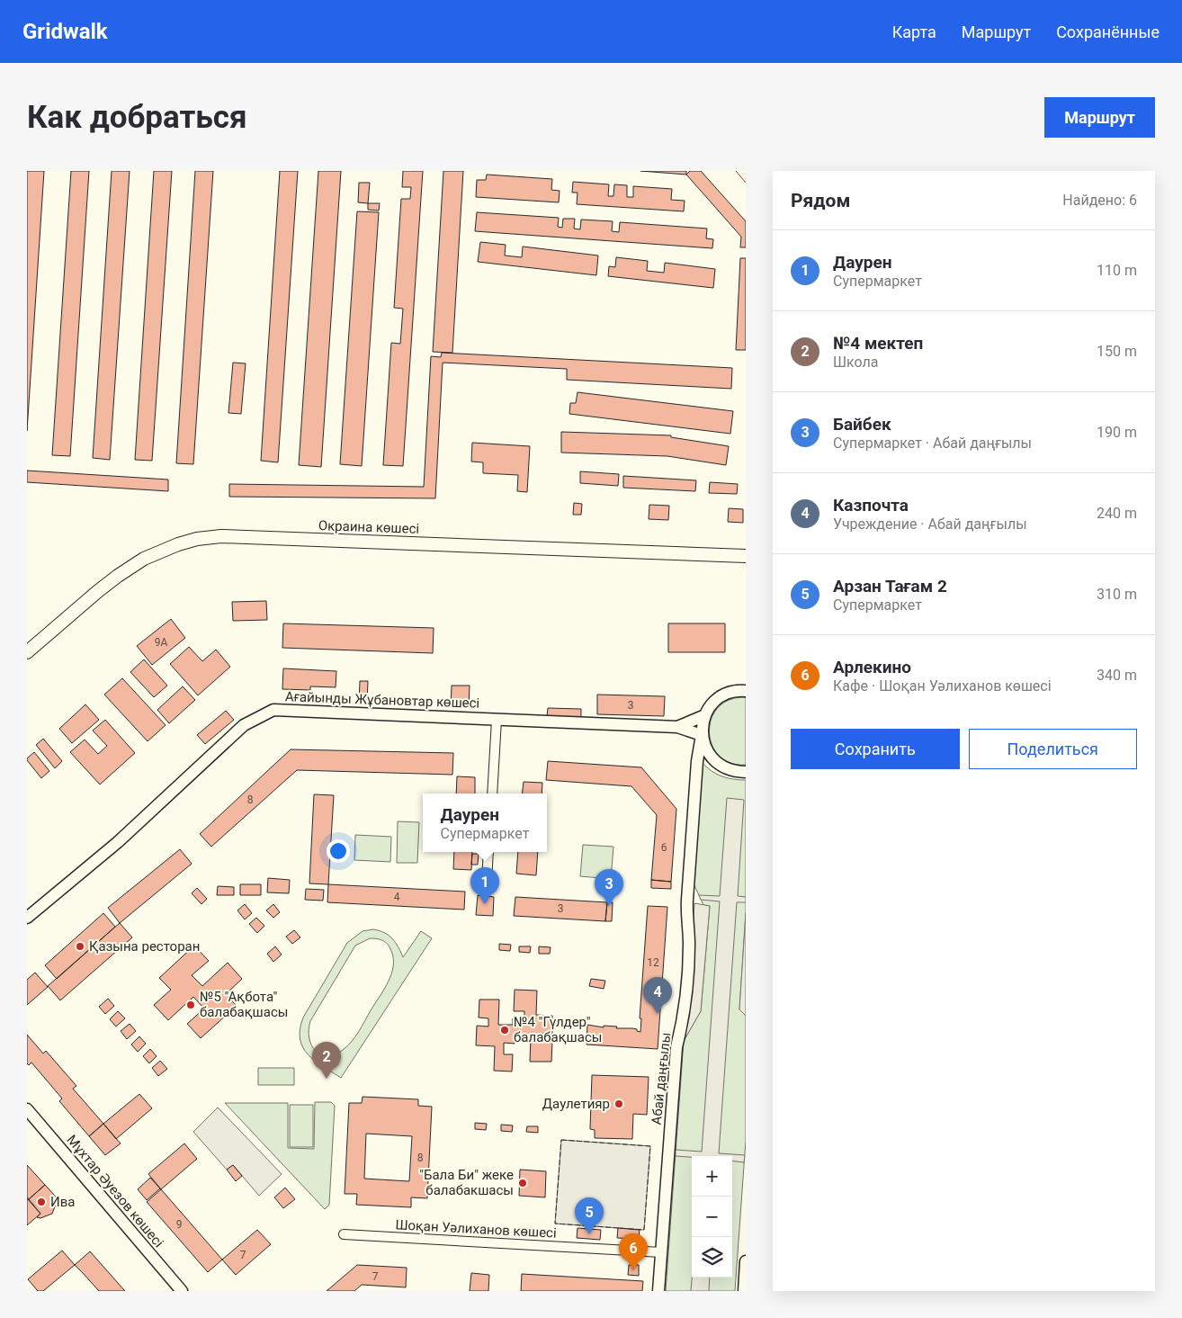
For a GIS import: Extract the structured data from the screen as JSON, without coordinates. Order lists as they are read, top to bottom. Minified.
{"streets":{"main road":["Окраина көшесі"],"street":["Ағайынды Жұбановтар көшесі","Абай даңғылы","Мұхтар Әуезов көшесі","Шоқан Уәлиханов көшесі"]},"crossings":[["Абай даңғылы","Шоқан Уәлиханов көшесі"]],"places":["Қазына ресторан","№5 \"Ақбота\" балабақшасы","№4 \"Гүлдер\" балабақшасы","Даулетияр","\"Бала Би\" жеке балабакшасы","Ива"],"house_numbers":["9А","3","8","6","4","3","12","8","9","7","7"],"page":{"header":"Gridwalk","nav":["Карта","Маршрут","Сохранённые"],"buttons":["Маршрут",["Сохранить","Поделиться"]],"title":"Как добраться","heading":["Рядом","Найдено: 6"],"list":[{"mark":"1","name":"Даурен","note":"Супермаркет","value":"110 m"},{"mark":"2","name":"№4 мектеп","note":"Школа","value":"150 m"},{"mark":"3","name":"Байбек","note":"Супермаркет · Абай даңғылы","value":"190 m"},{"mark":"4","name":"Казпочта","note":"Учреждение · Абай даңғылы","value":"240 m"},{"mark":"5","name":"Арзан Тағам 2","note":"Супермаркет","value":"310 m"},{"mark":"6","name":"Арлекино","note":"Кафе · Шоқан Уәлиханов көшесі","value":"340 m"}],"popup":["Даурен","Супермаркет"],"pins":["1","3","4","2","5","6"],"map_buttons":["+","−"]}}
